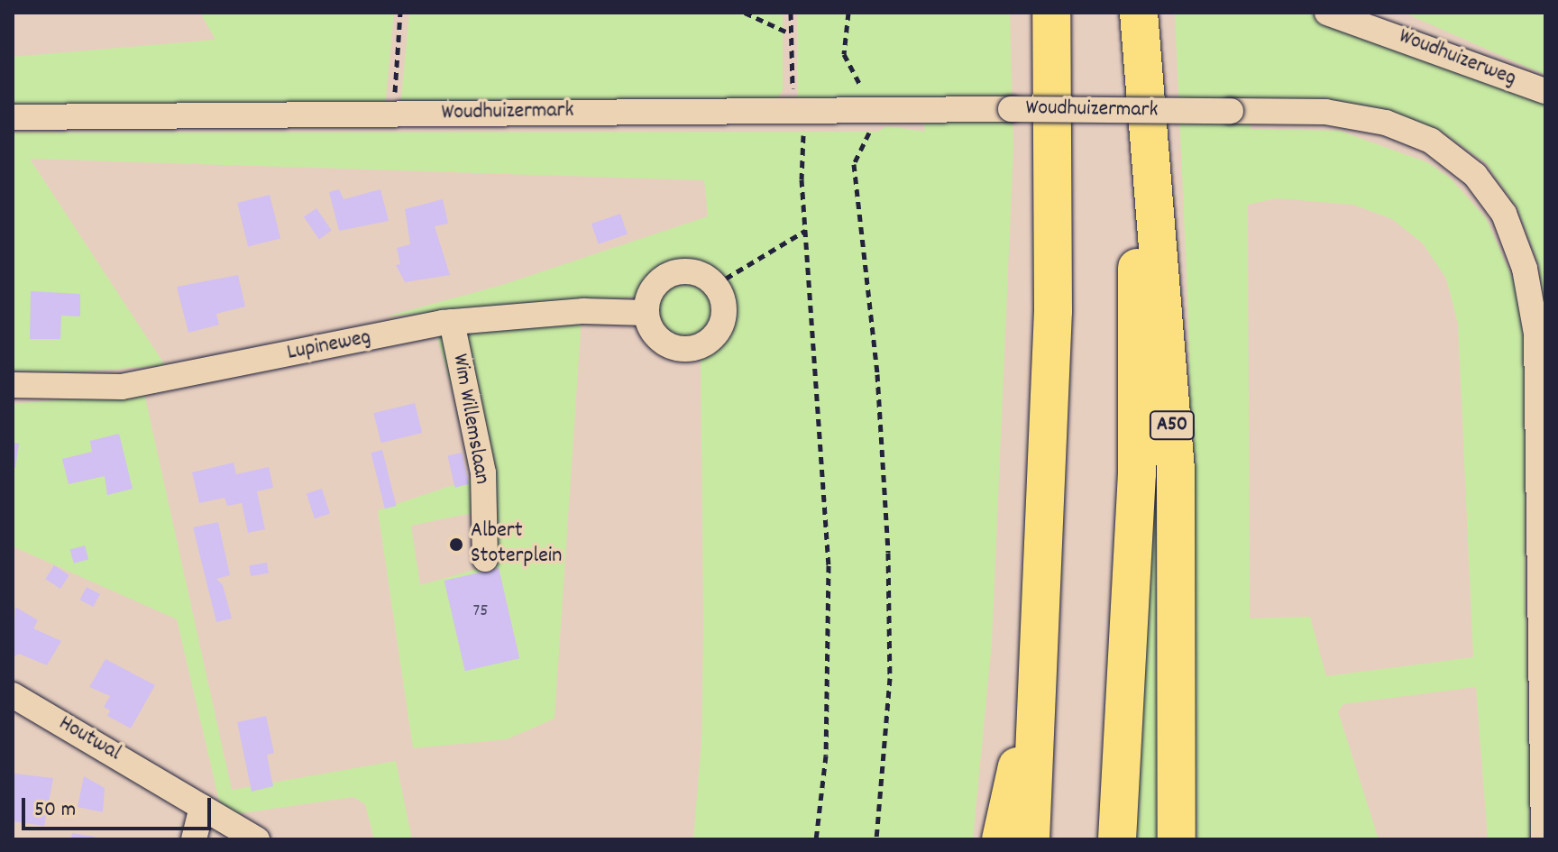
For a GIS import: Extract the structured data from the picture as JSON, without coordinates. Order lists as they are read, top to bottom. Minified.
{"streets":{"highway":["A50"],"street":["Woudhuizerweg","Woudhuizermark","Lupineweg","Wim Willemslaan","Houtwal"]},"crossings":[["Lupineweg","Wim Willemslaan"]],"places":["Albert Stoterplein"],"house_numbers":["75"],"scale_bar":"50 m"}
